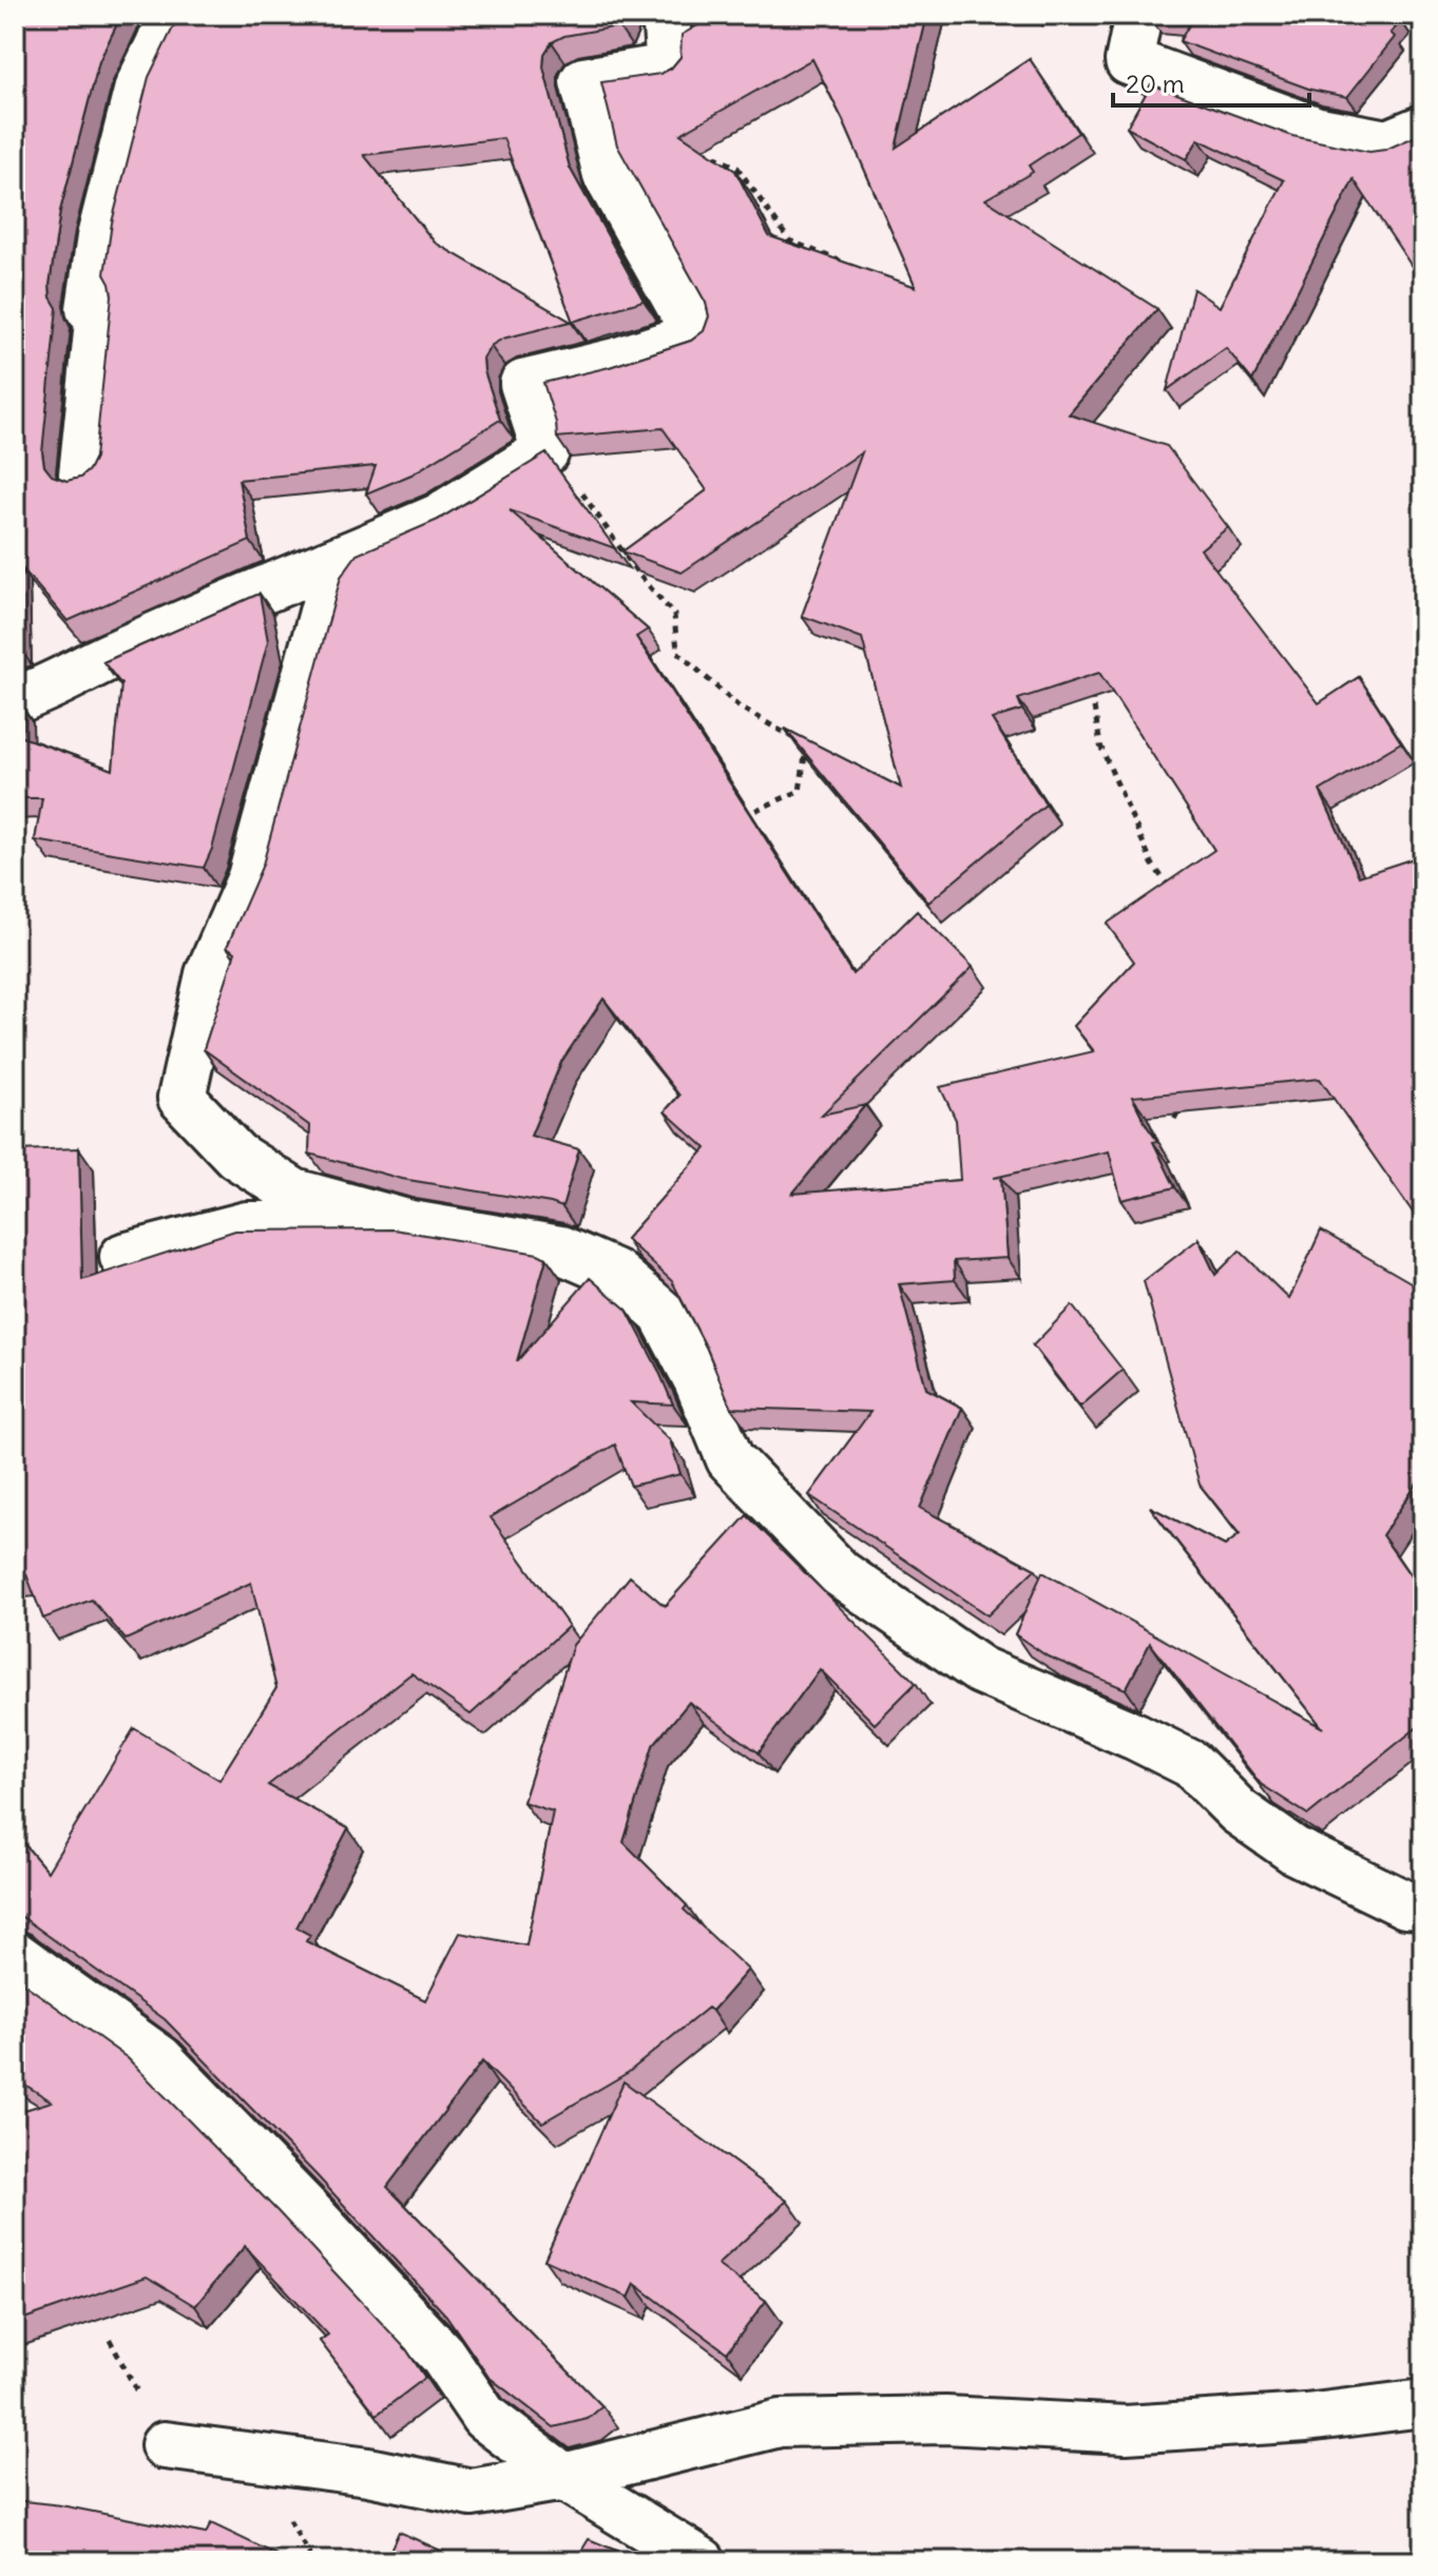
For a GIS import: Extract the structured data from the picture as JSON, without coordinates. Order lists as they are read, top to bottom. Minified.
{"scale_bar":"20 m"}
